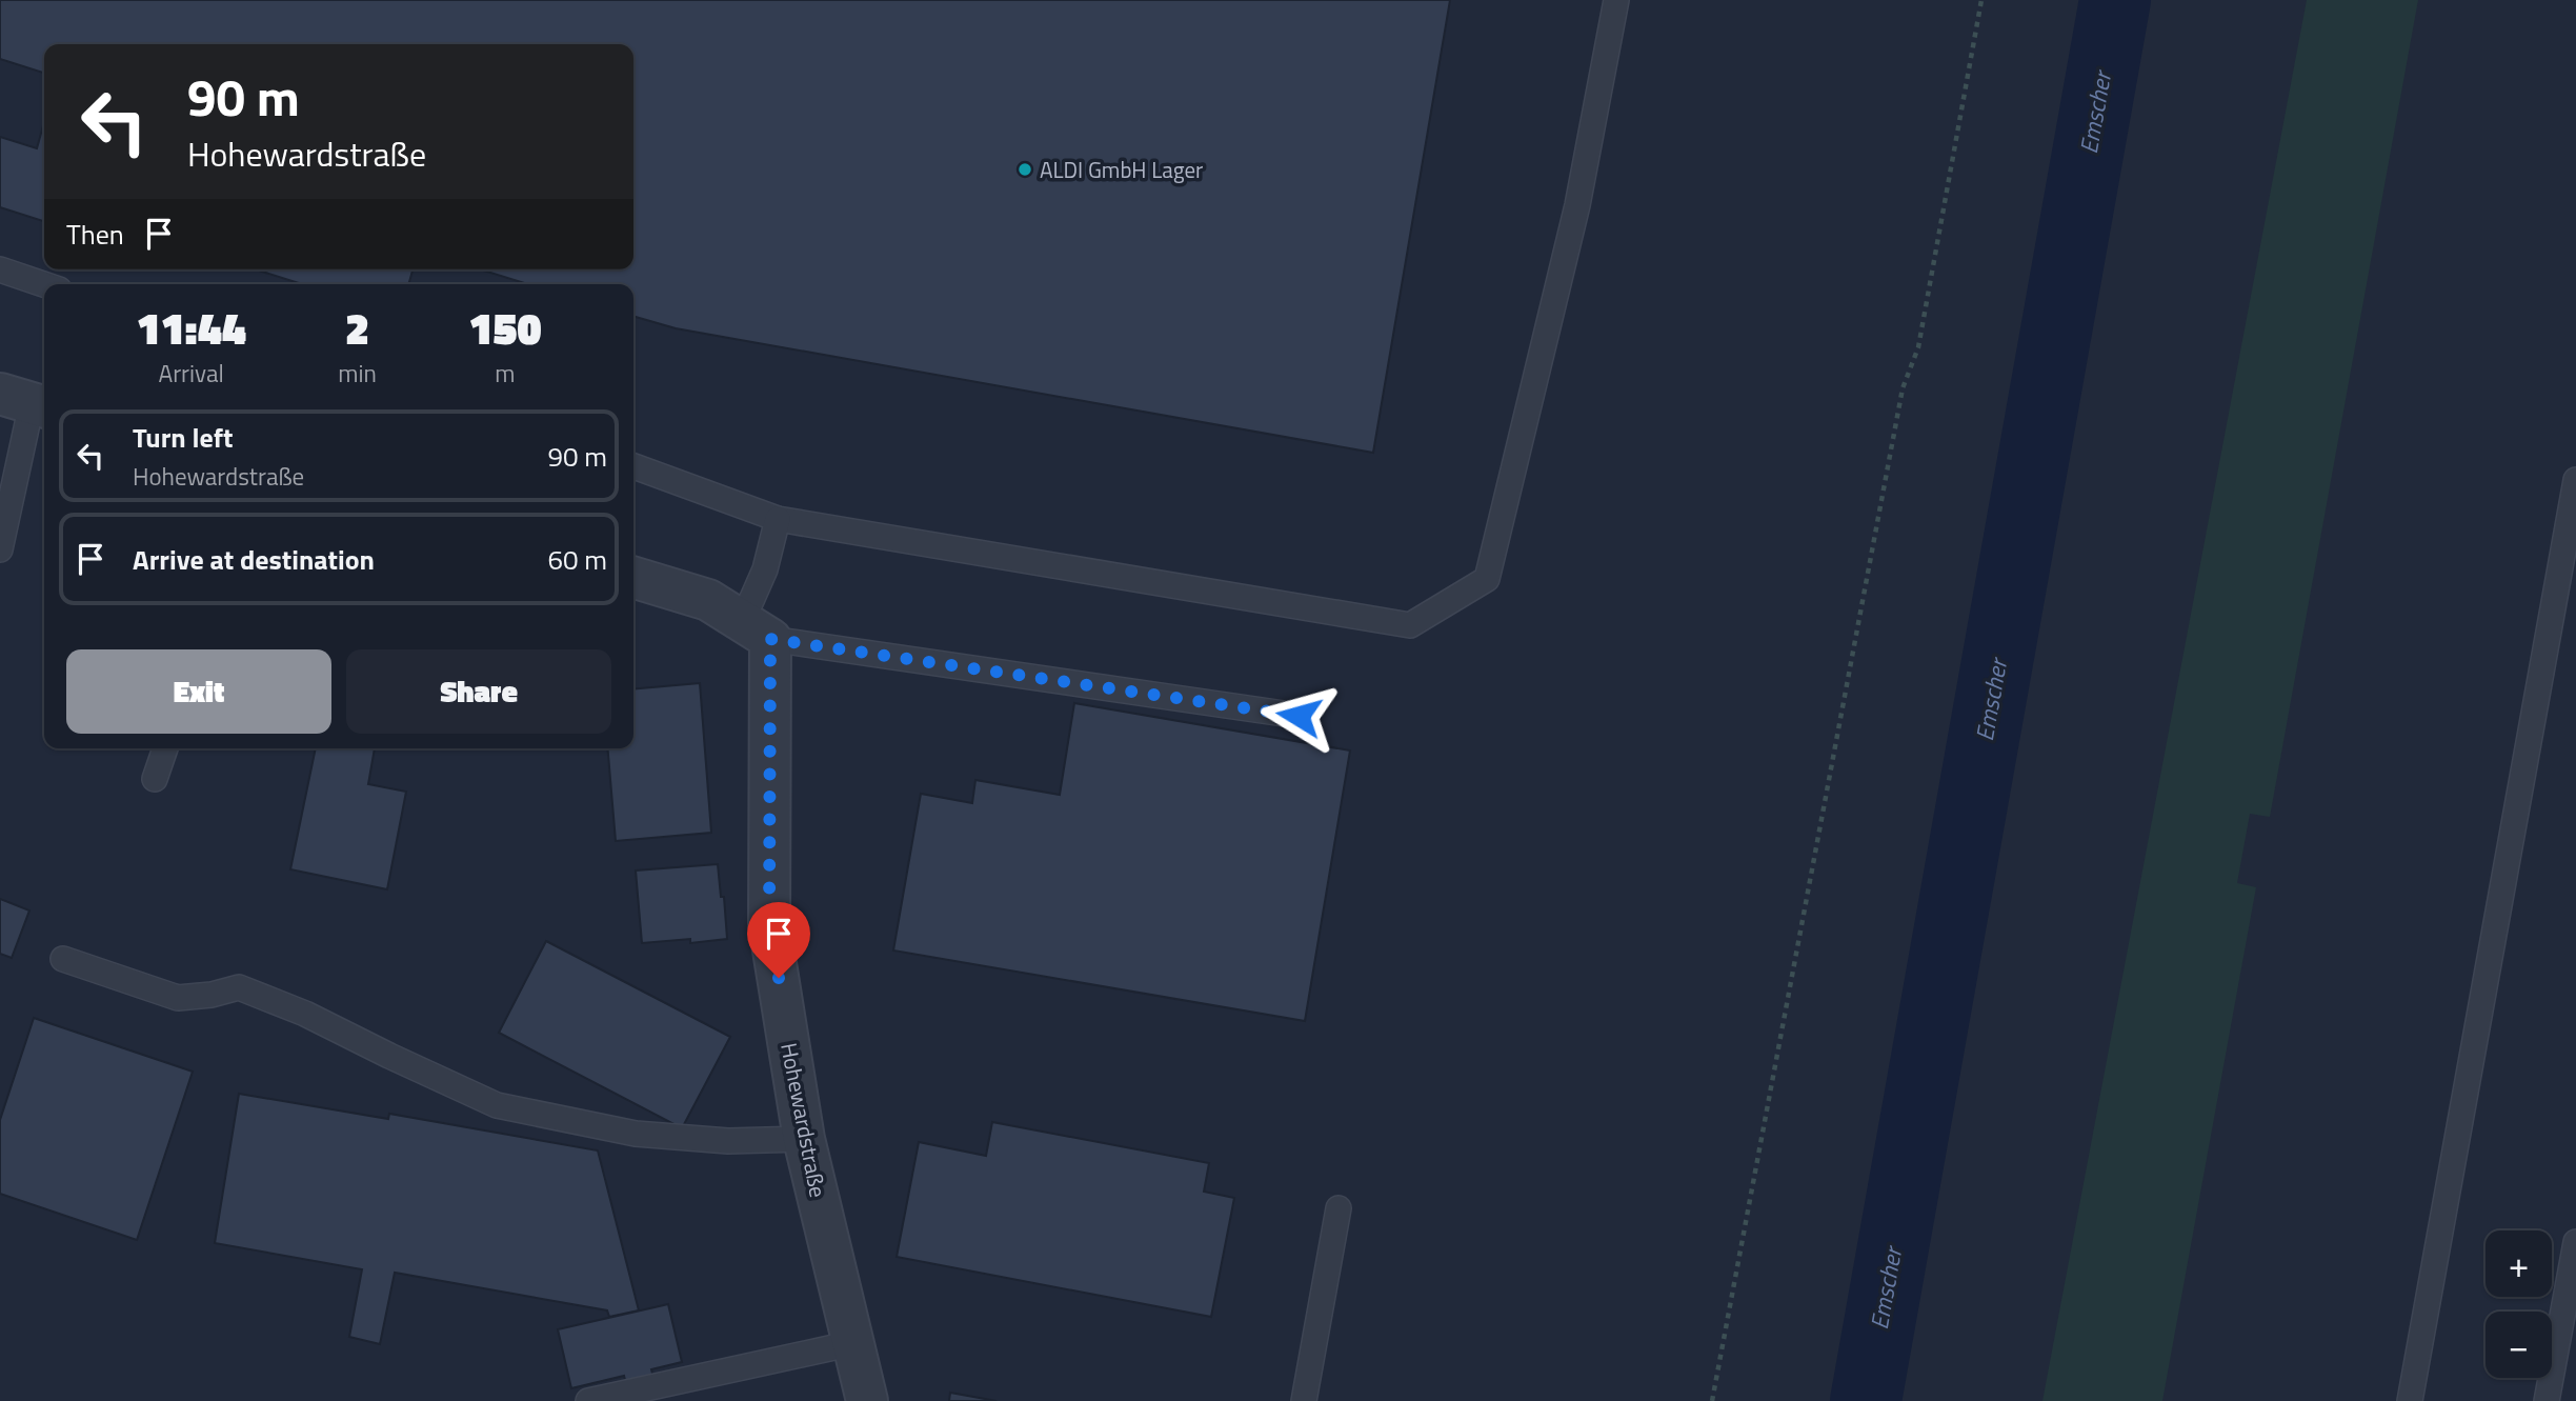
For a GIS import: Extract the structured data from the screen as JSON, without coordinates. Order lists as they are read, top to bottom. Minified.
{"streets":{"street":["Hohewardstraße"]},"water":["Emscher"],"places":["ALDI GmbH Lager"],"page":{"turn":["90 m","Hohewardstraße"],"then":"Then","eta":["11:44","Arrival","2","min","150","m"],"list":[{"name":"Turn left","note":"Hohewardstraße","value":"90 m"},{"name":"Arrive at destination","value":"60 m"}],"buttons":["Exit","Share"],"map_buttons":["+","−"]}}
